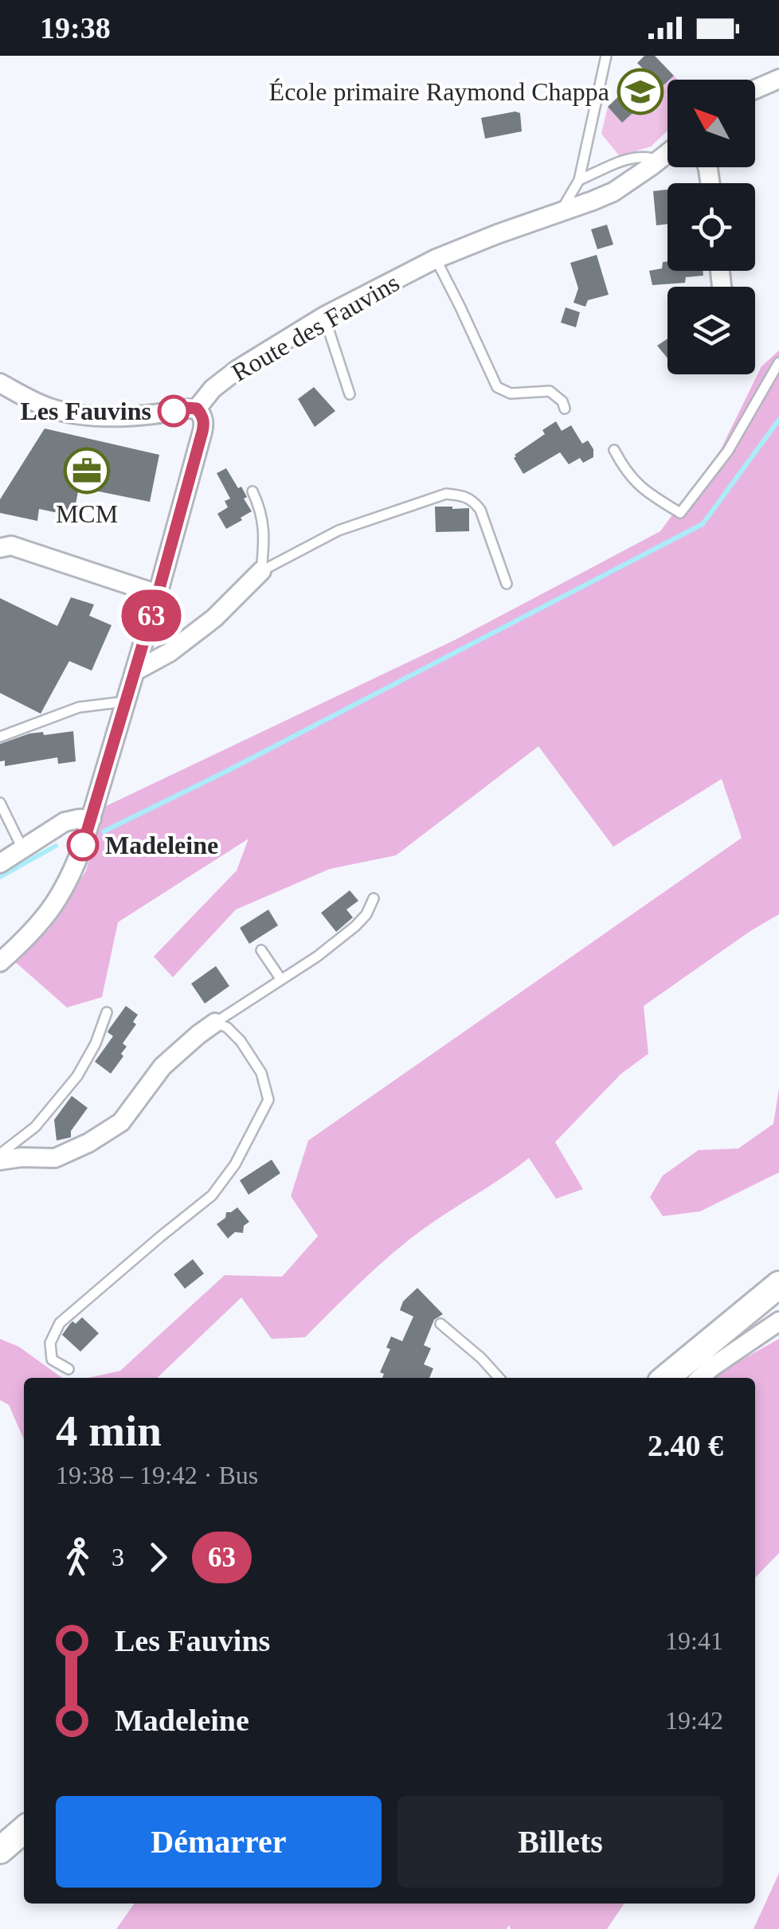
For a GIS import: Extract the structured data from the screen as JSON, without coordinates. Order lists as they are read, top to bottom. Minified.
{"streets":{"street":["Route des Fauvins"]},"places":{"school or university":["École primaire Raymond Chappa"],"other":["Les Fauvins","Madeleine"],"office":["MCM"]},"lines":["bus line 63"],"north":"top left","page":{"status":"19:38","on_map":"63","heading":["4 min","19:38 – 19:42 · Bus","2.40 €"],"legs":["3","63"],"list":[{"name":"Les Fauvins","value":"19:41"},{"name":"Madeleine","value":"19:42"}],"buttons":["Démarrer","Billets"]}}
